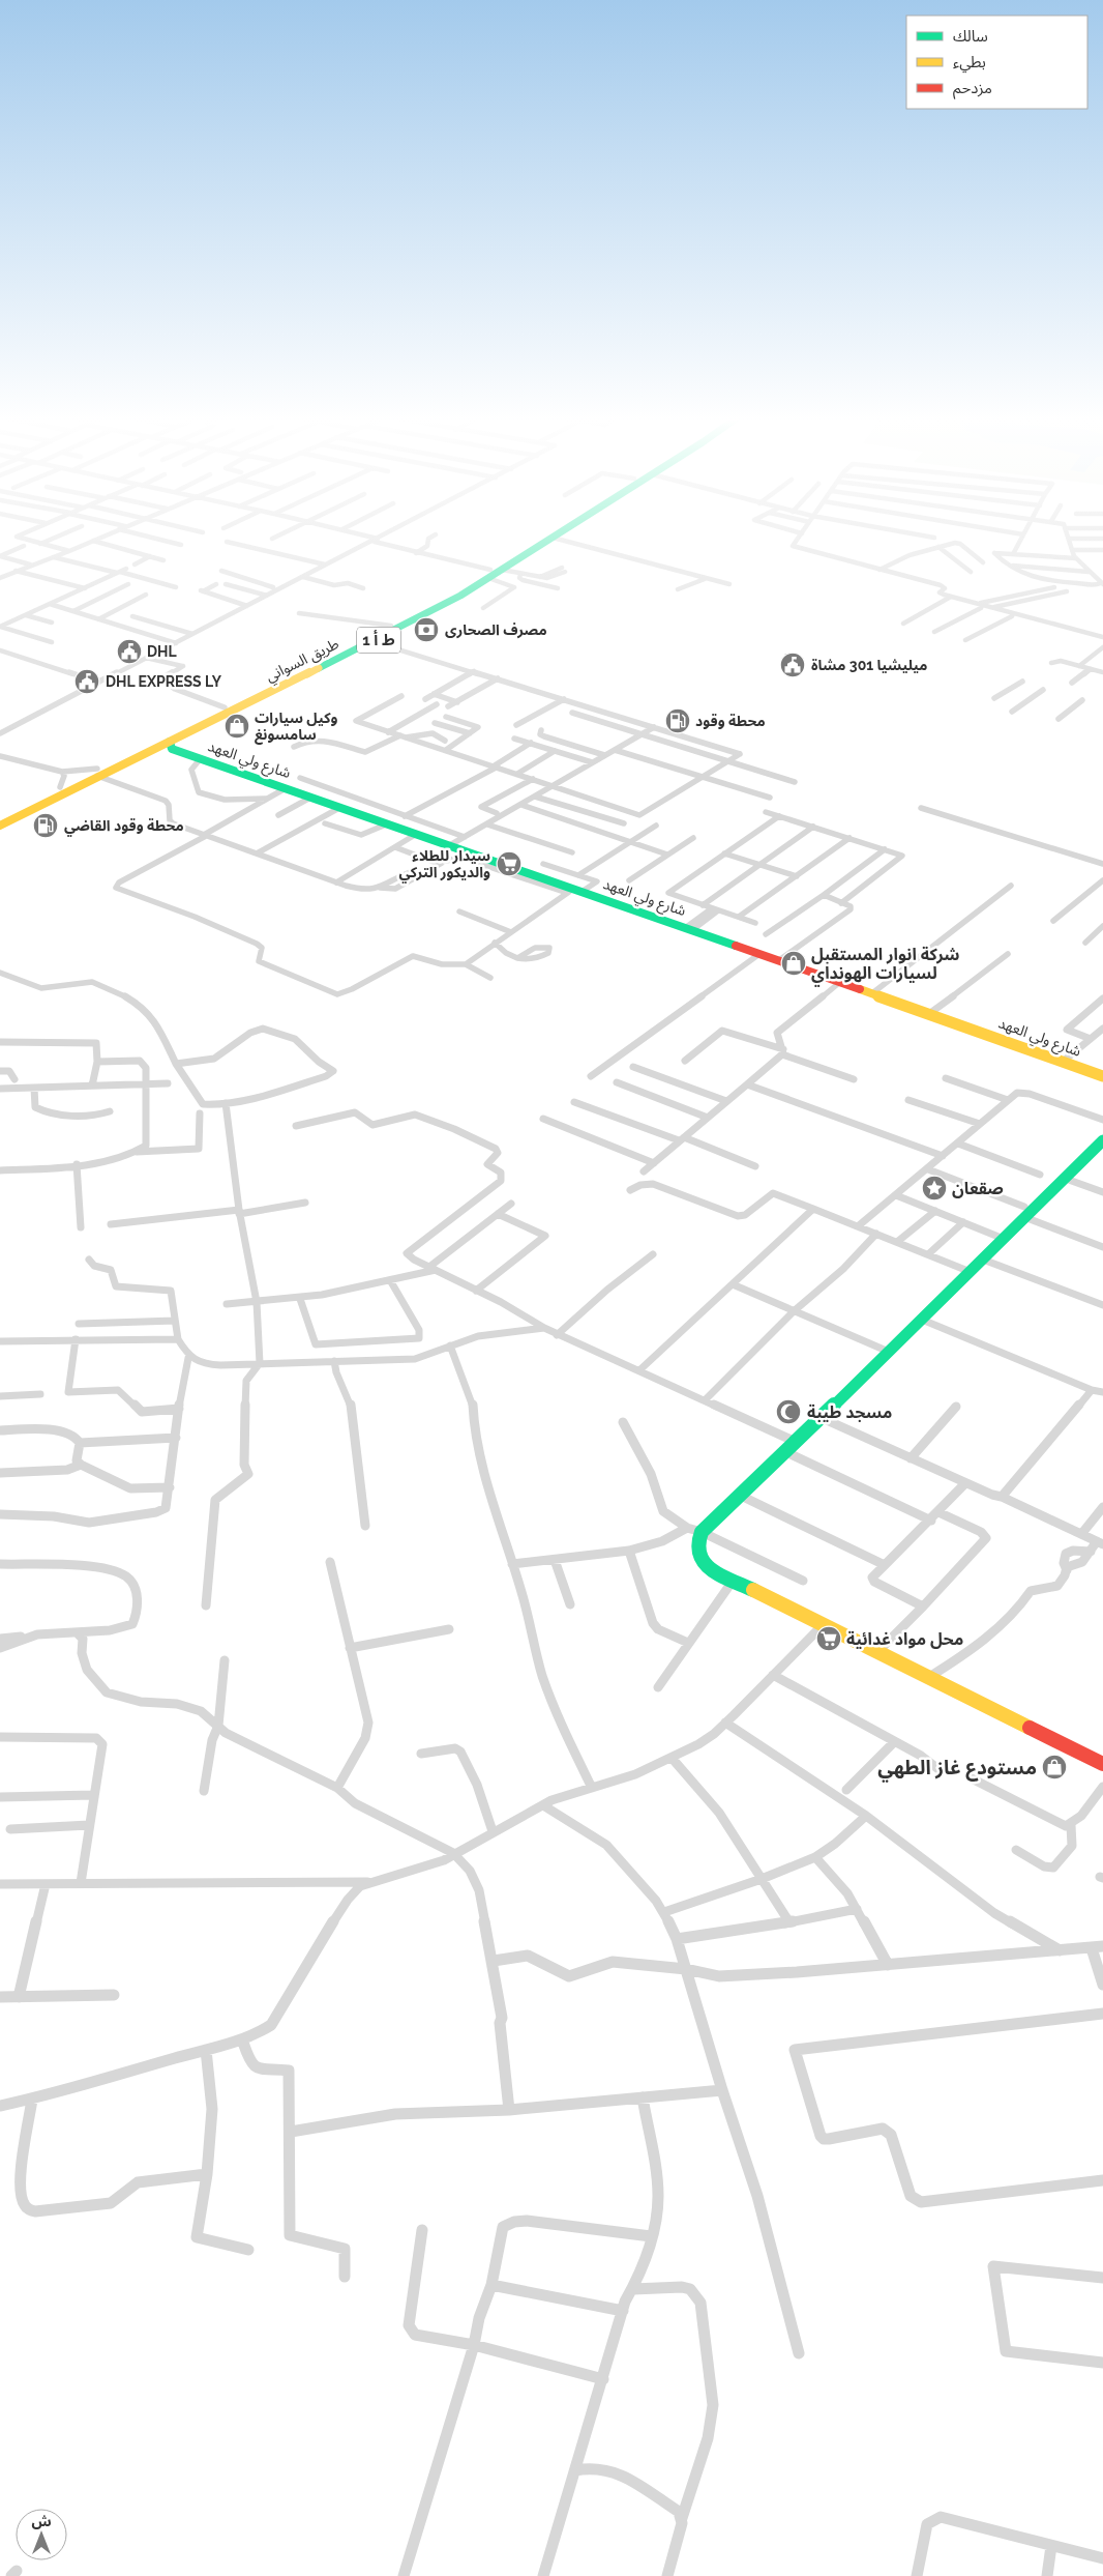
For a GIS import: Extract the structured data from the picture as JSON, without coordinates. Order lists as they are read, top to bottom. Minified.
{"streets":{"main road":["ط أ 1","طريق السواني","شارع ولي العهد"]},"crossings":[["طريق السواني","شارع ولي العهد"]],"places":{"bank":["مصرف الصحارى"],"public building":["DHL","ميليشيا 301 مشاة","DHL EXPRESS LY"],"fuel station":["محطة وقود","محطة وقود القاضي"],"shop":["وكيل سيارات سامسونغ","شركة انوار المستقبل لسيارات الهونداي","مستودع غاز الطهي"],"supermarket":["سيدار للطلاء والديكور التركي","محل مواد غدائية"],"place":["صقعان"],"mosque":["مسجد طيبة"]},"legend":["سالك","بطيء","مزدحم"],"north":"top"}
